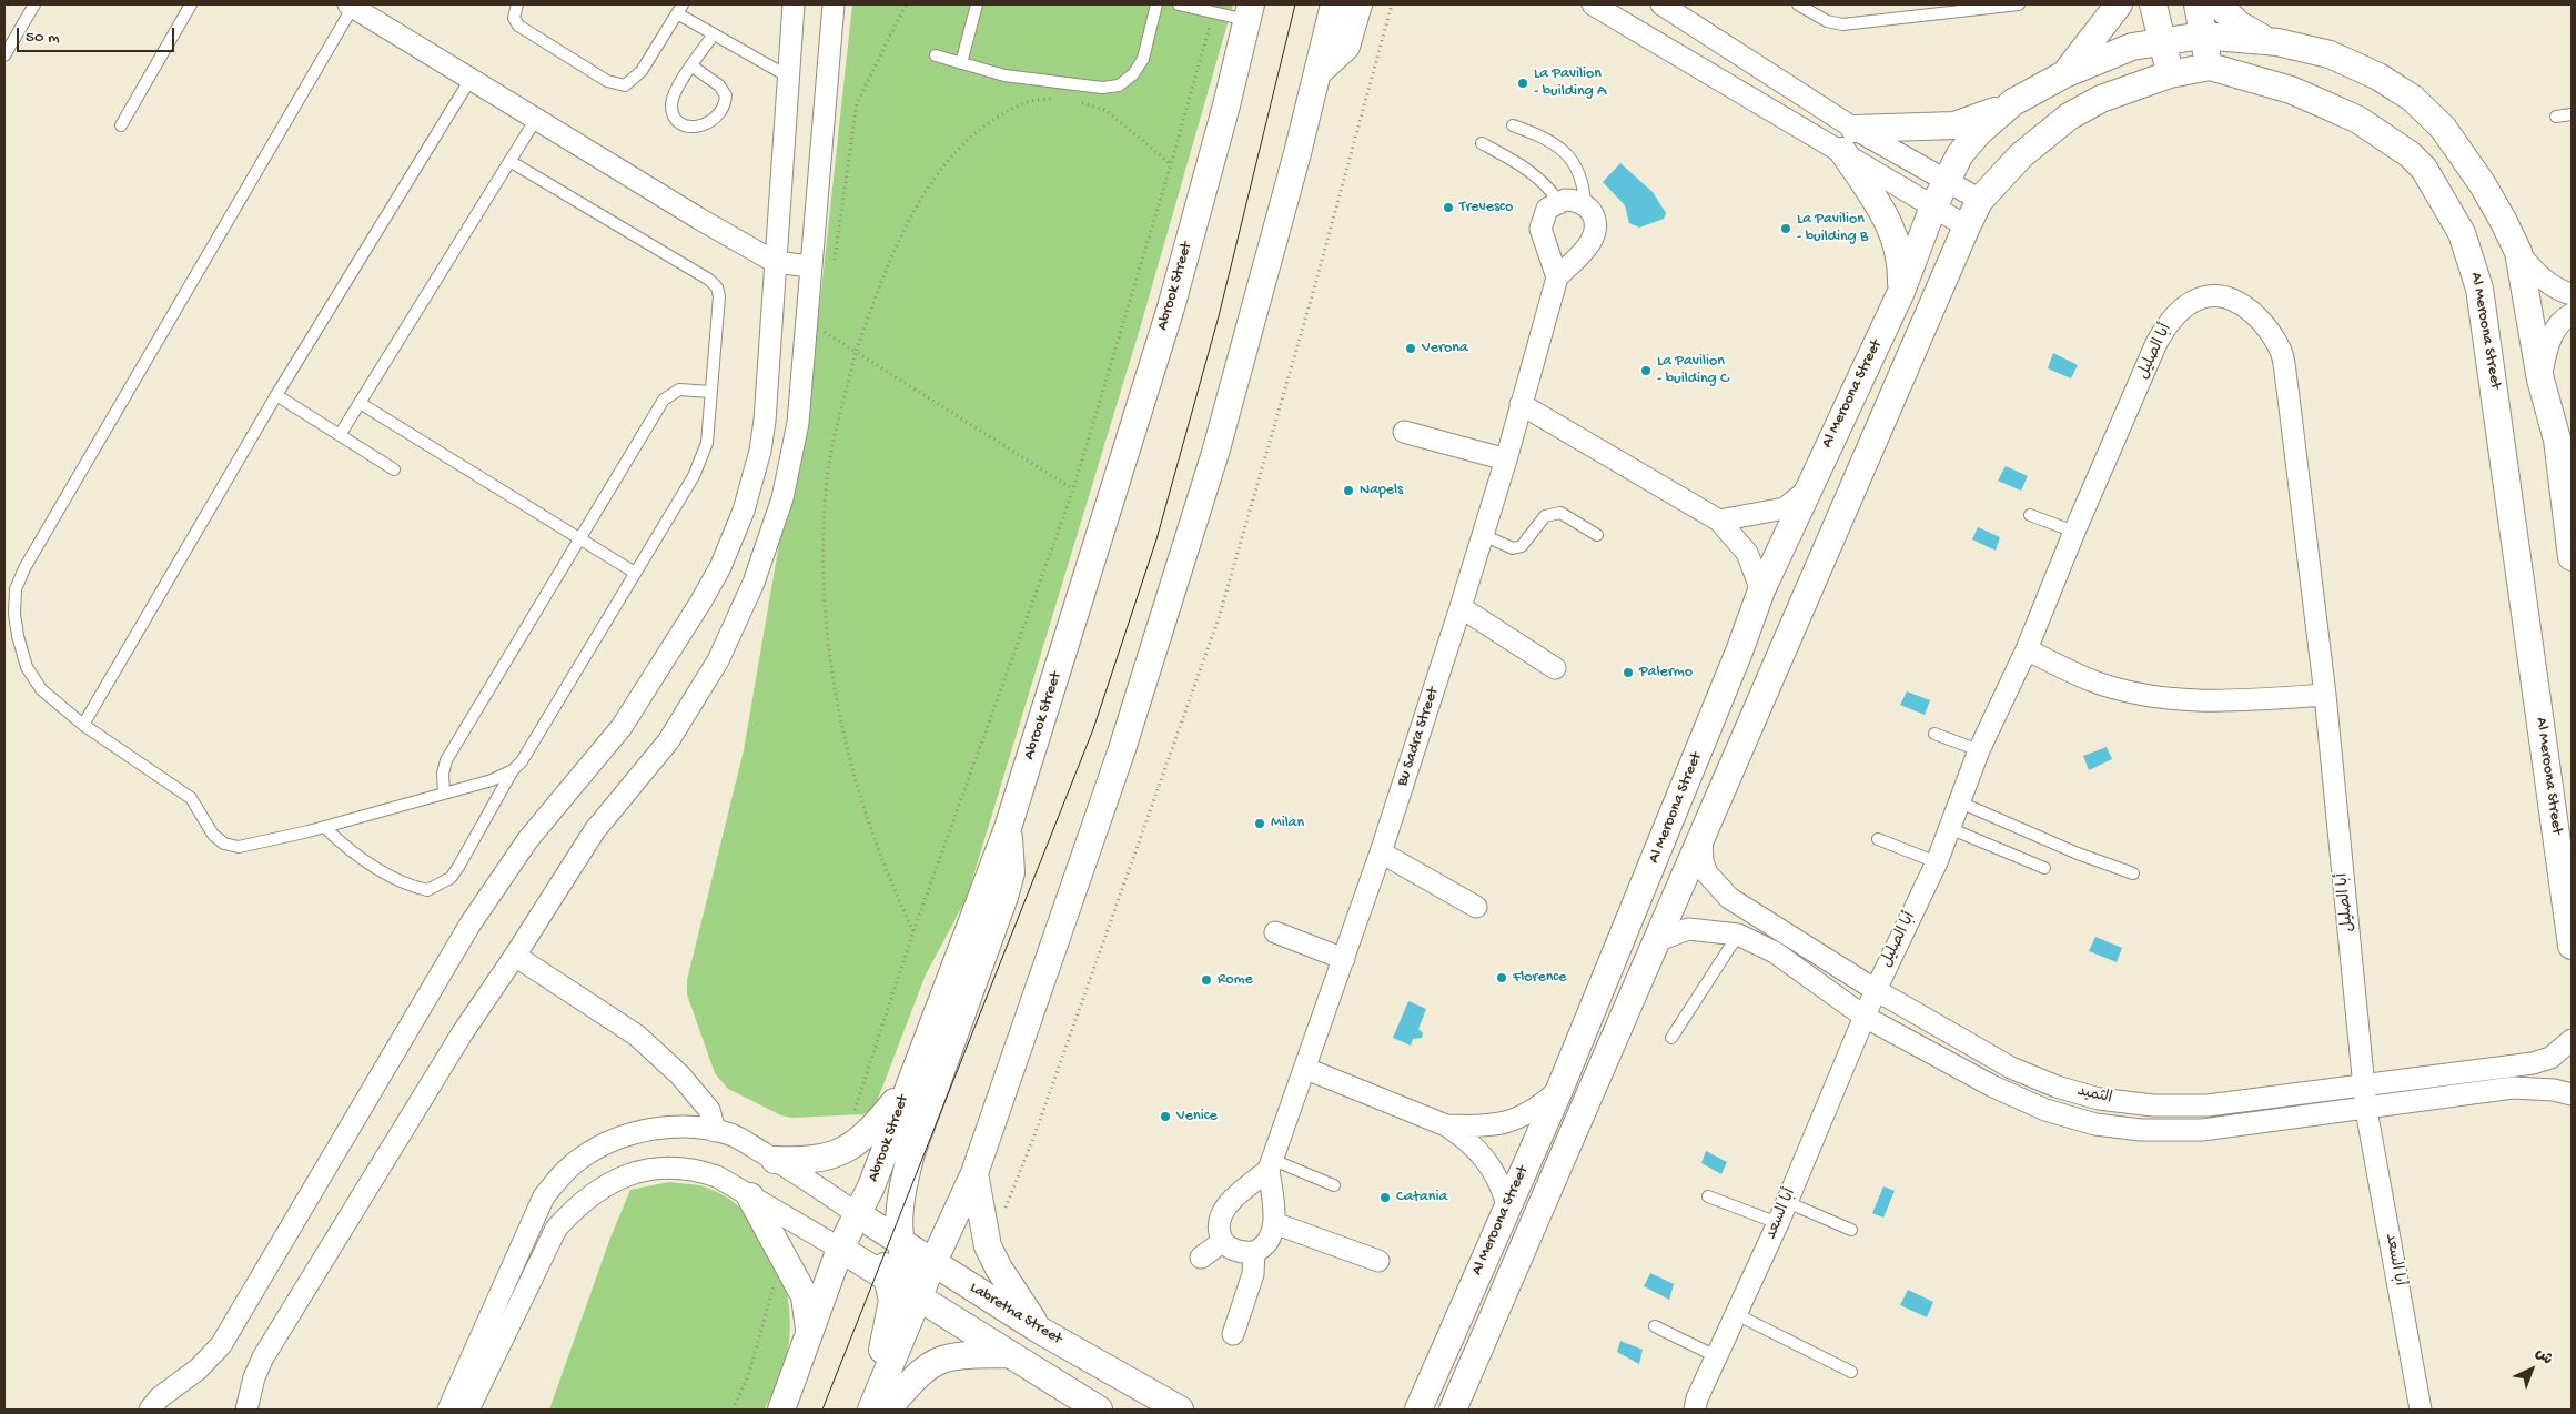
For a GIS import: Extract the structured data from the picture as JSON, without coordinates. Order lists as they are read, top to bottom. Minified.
{"streets":{"street":["Abrook Street","Al Meroona Street","أبا الصليل","Bu Sadra Street","الثميد","أبا السعد","Labretha Street"]},"crossings":[["Abrook Street","Labretha Street"],["Al Meroona Street","الثميد"],["أبا الصليل","الثميد"],["أبا الصليل","أبا السعد"],["الثميد","أبا السعد"]],"places":["La Pavilion - building A","Trevesco","La Pavilion - building B","Verona","La Pavilion - building C","Napels","Palermo","Milan","Florence","Rome","Venice","Catania"],"scale_bar":"50 m","north":"top right"}
